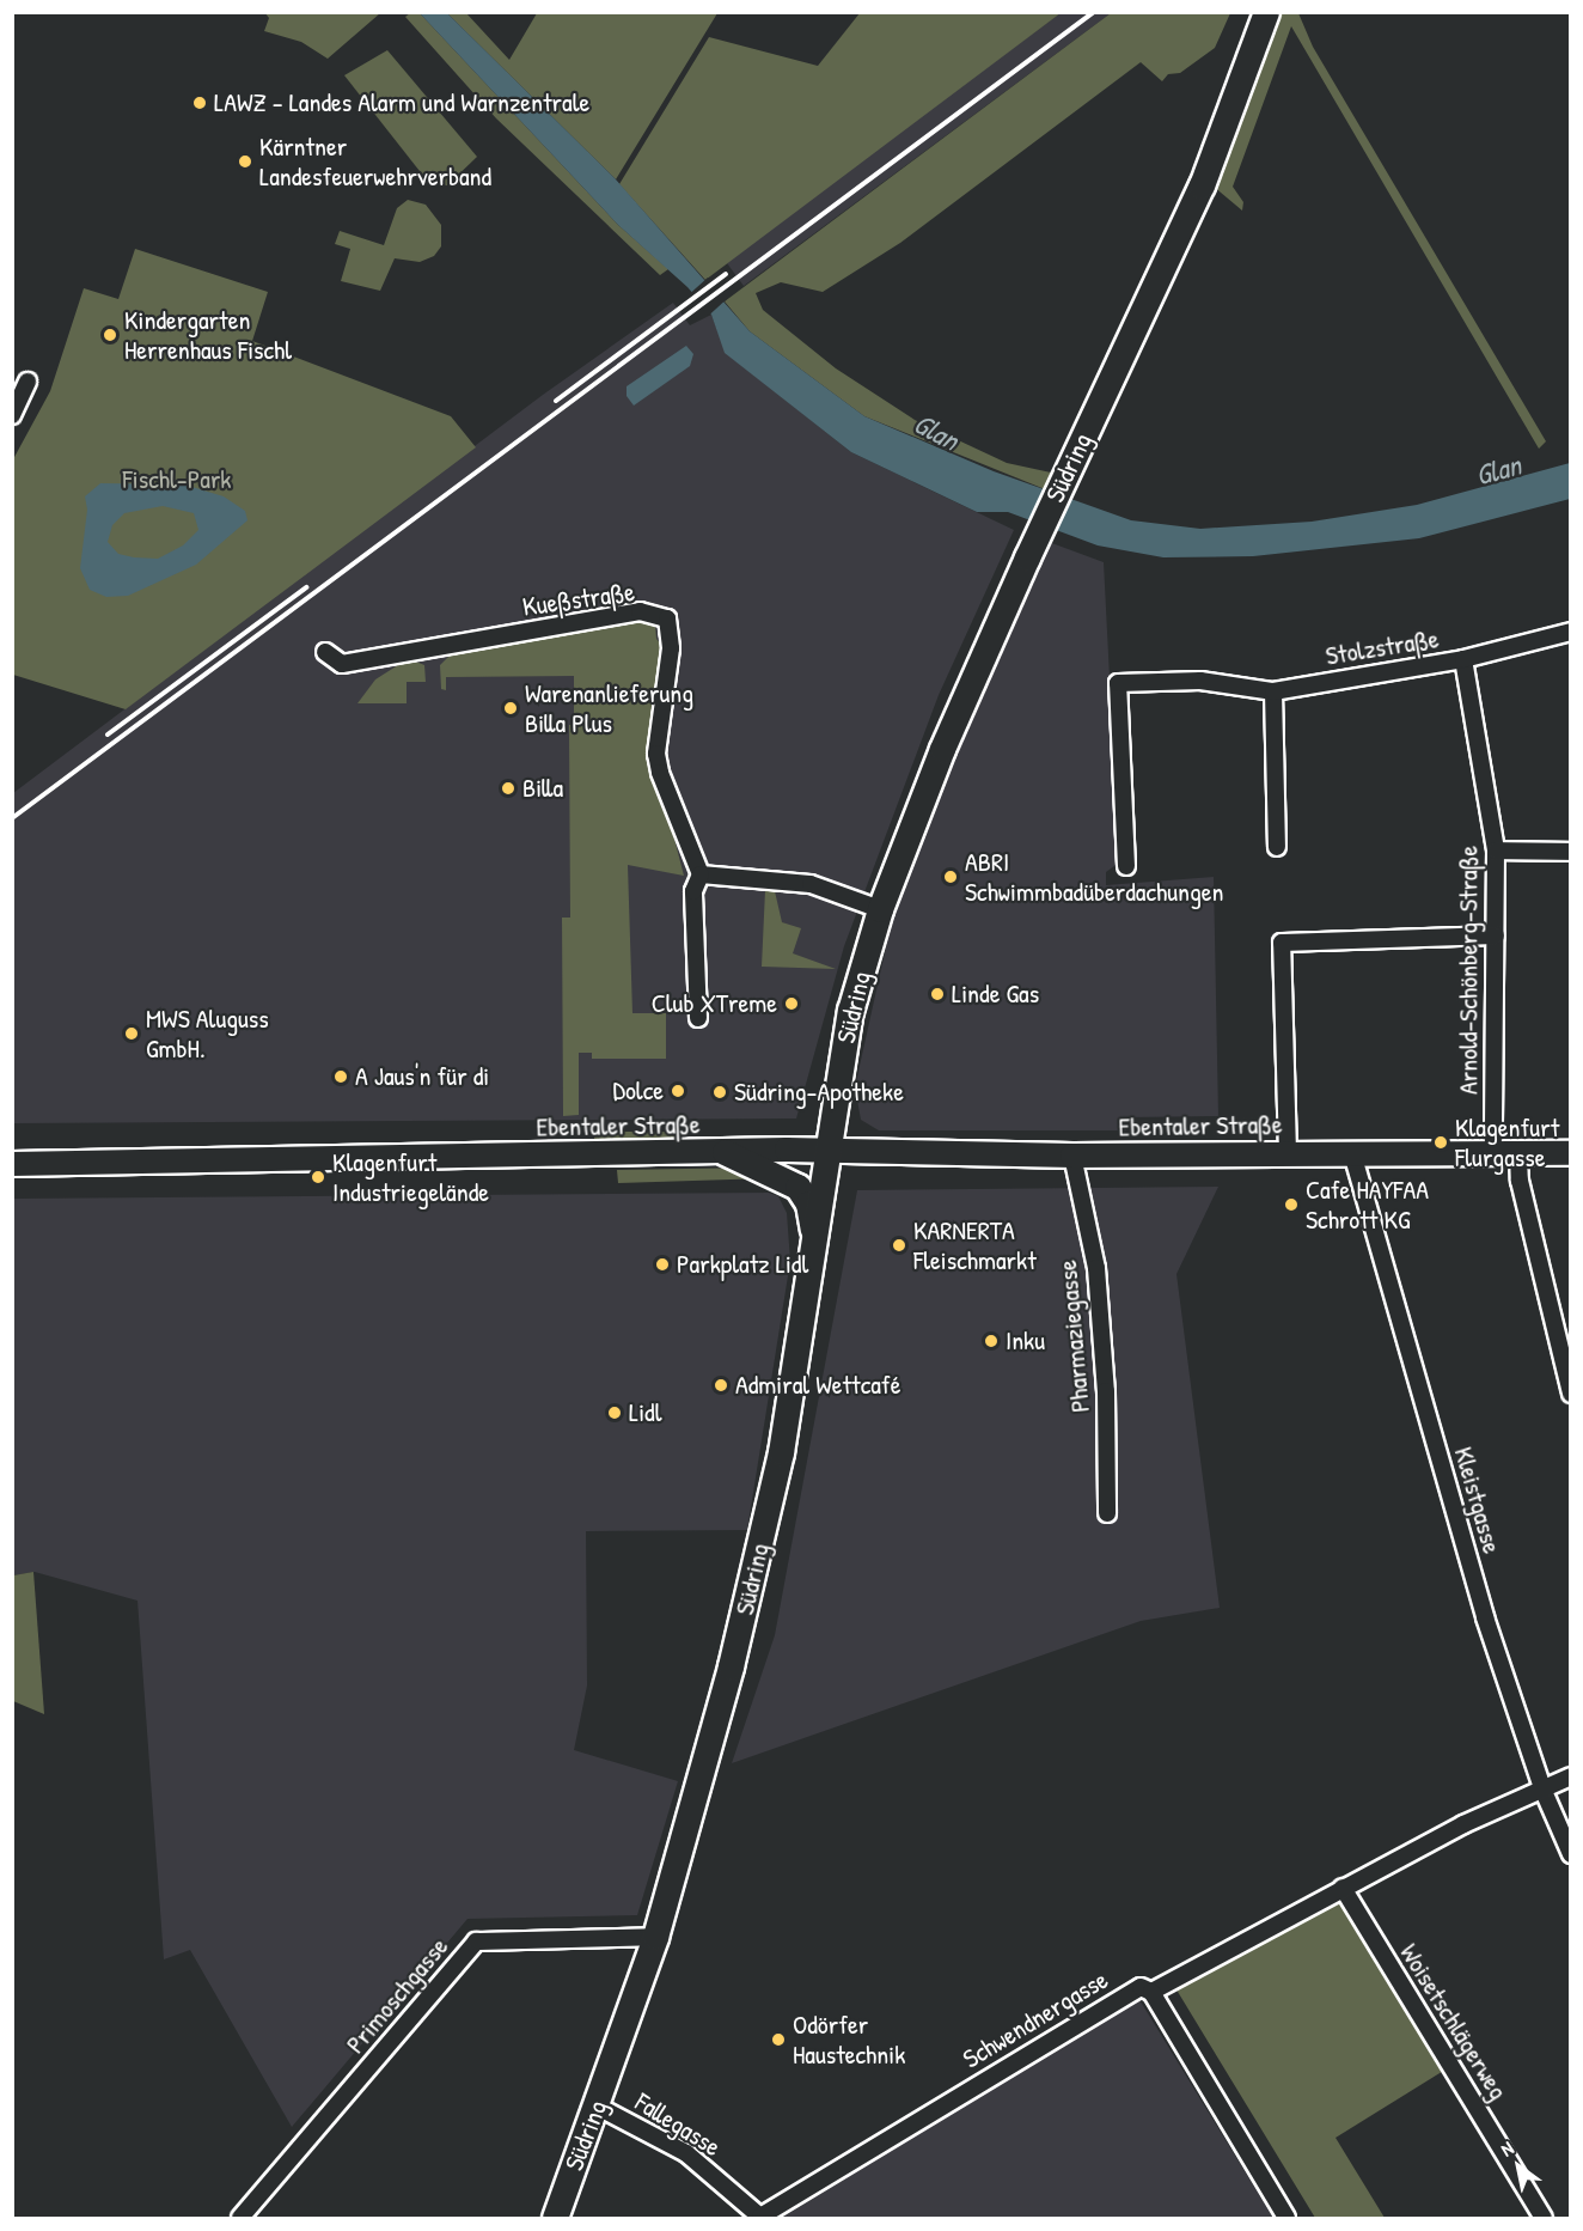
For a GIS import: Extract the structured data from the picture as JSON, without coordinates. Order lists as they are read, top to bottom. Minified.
{"streets":{"main road":["Südring","Ebentaler Straße"],"street":["Kueßstraße","Stolzstraße","Arnold-Schönberg-Straße","Pharmaziegasse","Kleistgasse","Primoschgasse","Schwendnergasse","Woisetschlägerweg","Fallegasse"]},"crossings":[["Südring","Ebentaler Straße"],["Südring","Primoschgasse"],["Südring","Fallegasse"],["Stolzstraße","Arnold-Schönberg-Straße"],["Arnold-Schönberg-Straße","Ebentaler Straße"],["Ebentaler Straße","Pharmaziegasse"],["Ebentaler Straße","Kleistgasse"],["Schwendnergasse","Fallegasse"]],"water":["Glan"],"parks":["Fischl-Park"],"places":["LAWZ - Landes Alarm und Warnzentrale","Kärntner Landesfeuerwehrverband","Kindergarten Herrenhaus Fischl","Warenanlieferung Billa Plus","Billa","ABRI Schwimmbadüberdachungen","Linde Gas","Club XTreme","MWS Aluguss GmbH.","A Jaus'n für di","Dolce","Südring-Apotheke","Klagenfurt Flurgasse","Klagenfurt Industriegelände","Cafe HAYFAA Schrott KG","KARNERTA Fleischmarkt","Parkplatz Lidl","Inku","Admiral Wettcafé","Lidl","Odörfer Haustechnik"],"north":"top left"}
